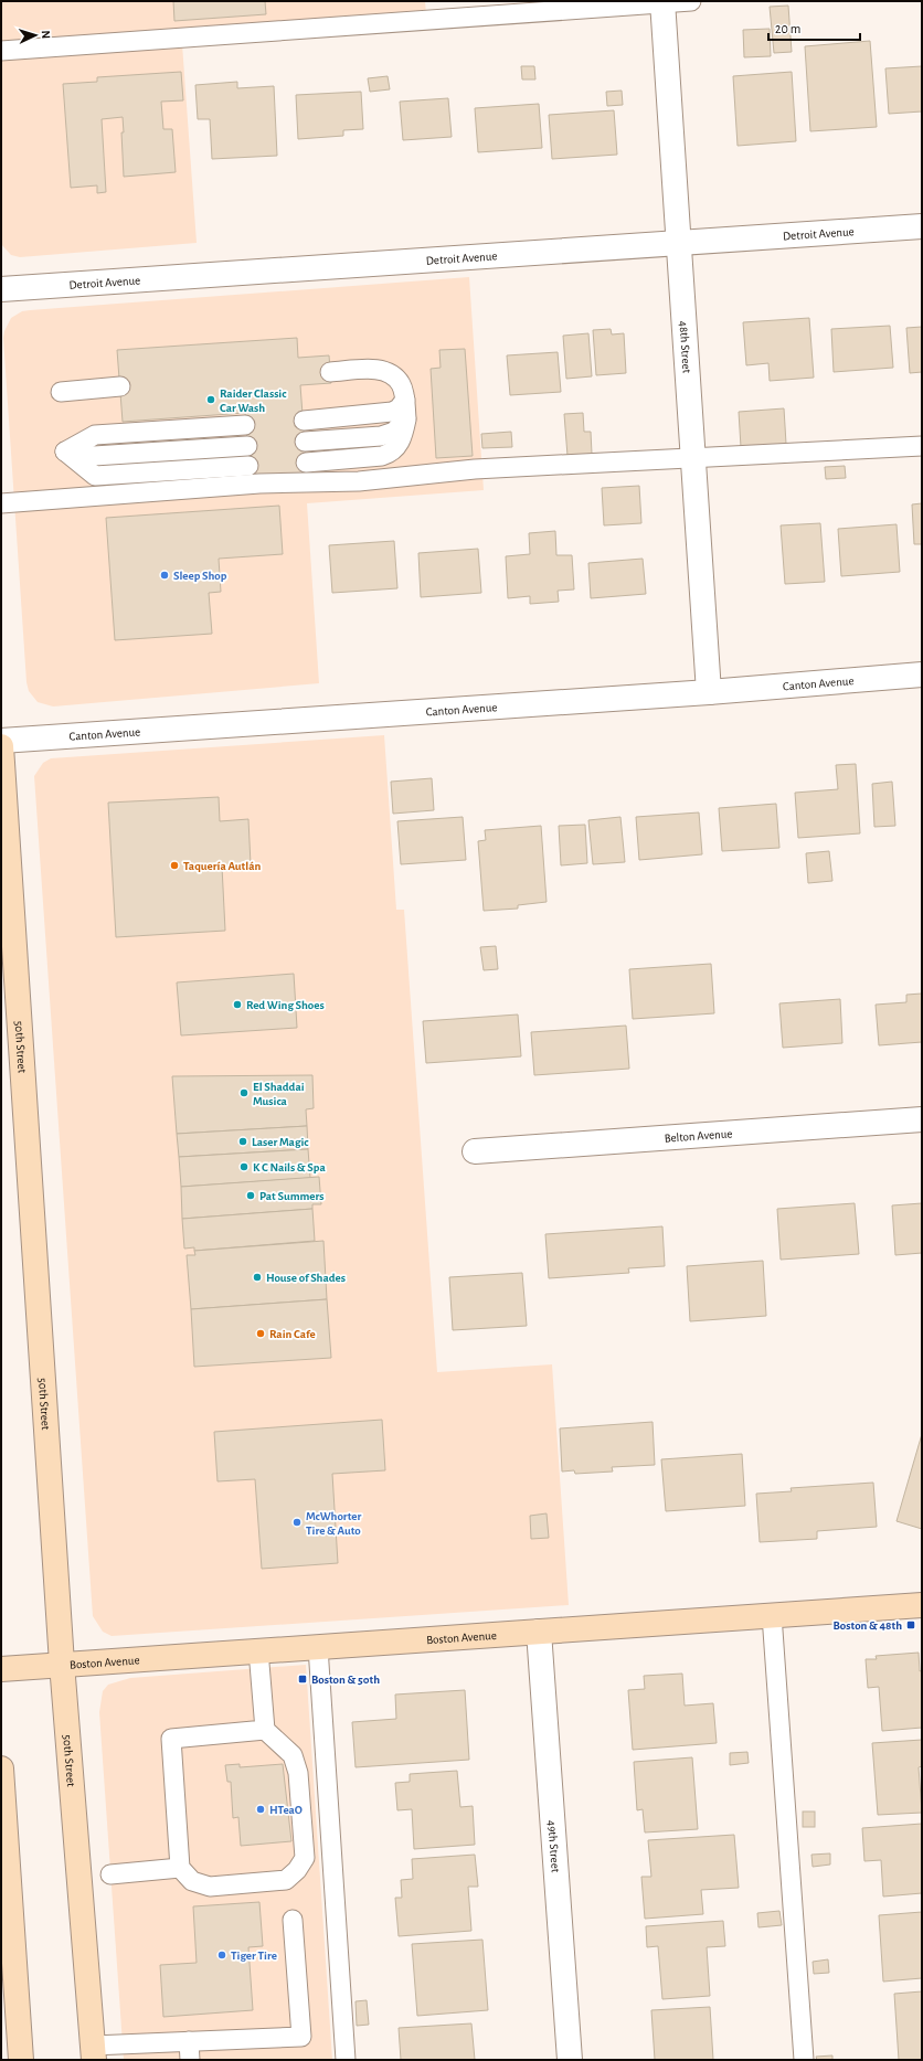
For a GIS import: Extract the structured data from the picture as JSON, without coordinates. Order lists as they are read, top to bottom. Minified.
{"streets":{"main road":["50th Street","Boston Avenue"],"street":["Detroit Avenue","48th Street","Canton Avenue","Belton Avenue","49th Street"]},"crossings":[["Detroit Avenue","48th Street"],["48th Street","Canton Avenue"],["50th Street","Boston Avenue"],["Boston Avenue","49th Street"]],"places":{"other":["Raider Classic Car Wash","Sleep Shop","Taquería Autlán","Red Wing Shoes","El Shaddai Musica","Laser Magic","K C Nails & Spa","Pat Summers","House of Shades","Rain Cafe","McWhorter Tire & Auto","HTeaO","Tiger Tire"],"transit":["Boston & 48th","Boston & 50th"]},"scale_bar":"20 m","north":"right"}
